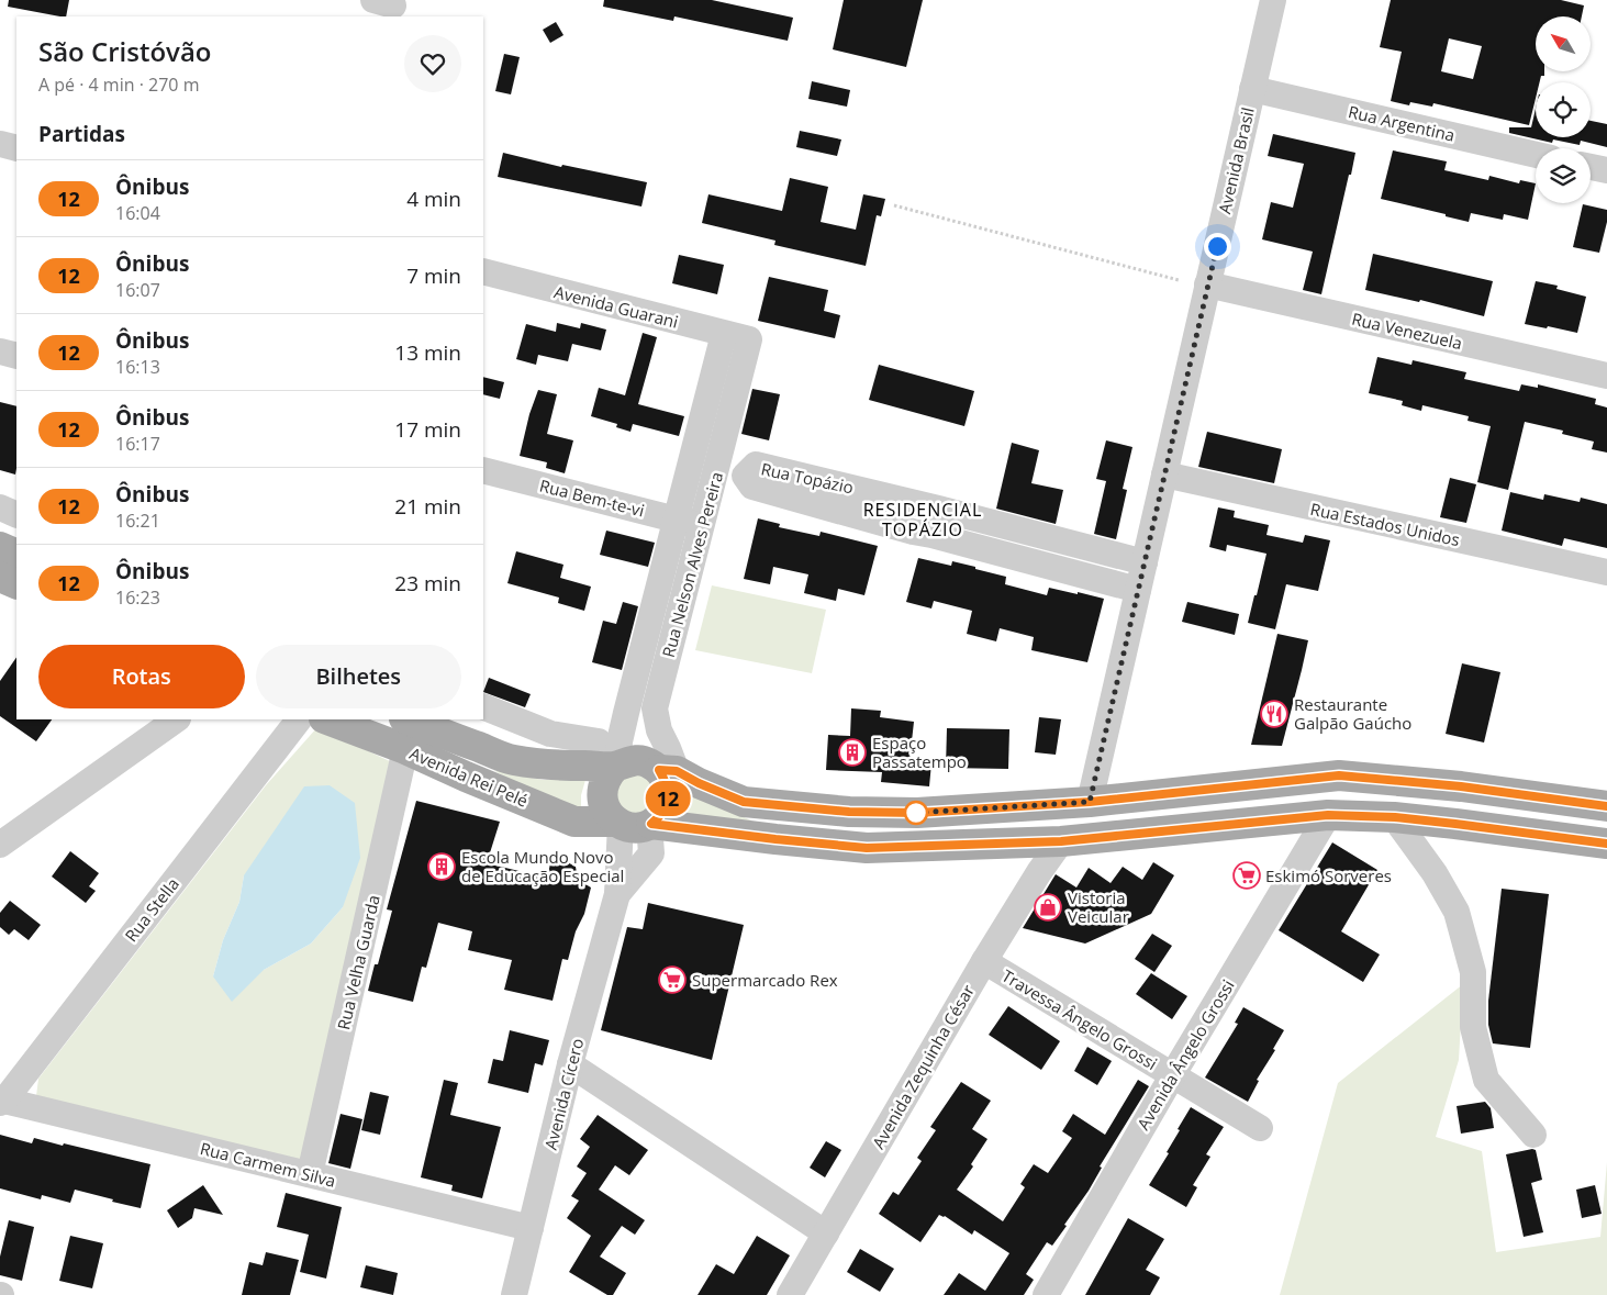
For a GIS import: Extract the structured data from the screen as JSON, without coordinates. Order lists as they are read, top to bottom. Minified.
{"streets":{"main road":["Avenida Rei Pelé"],"street":["Rua Argentina","Avenida Brasil","Avenida Guarani","Rua Venezuela","Rua Topázio","Rua Bem-te-vi","Rua Estados Unidos","Rua Nelson Alves Pereira","Rua Stella","Rua Velha Guarda","Travessa Ângelo Grossi","Avenida Ângelo Grossi","Avenida Zequinha César","Avenida Cícero","Rua Carmem Silva"]},"crossings":[["Rua Argentina","Avenida Brasil"],["Avenida Brasil","Rua Venezuela"],["Avenida Brasil","Rua Topázio"],["Avenida Brasil","Rua Estados Unidos"],["Avenida Brasil","Avenida Rei Pelé"],["Avenida Guarani","Rua Nelson Alves Pereira"],["Rua Bem-te-vi","Rua Nelson Alves Pereira"],["Rua Nelson Alves Pereira","Avenida Rei Pelé"],["Rua Nelson Alves Pereira","Avenida Cícero"],["Avenida Rei Pelé","Rua Velha Guarda"],["Avenida Rei Pelé","Avenida Ângelo Grossi"],["Avenida Rei Pelé","Avenida Zequinha César"],["Avenida Rei Pelé","Avenida Cícero"],["Rua Stella","Rua Carmem Silva"],["Rua Velha Guarda","Rua Carmem Silva"],["Travessa Ângelo Grossi","Avenida Ângelo Grossi"],["Travessa Ângelo Grossi","Avenida Zequinha César"],["Avenida Cícero","Rua Carmem Silva"]],"districts":["RESIDENCIAL TOPÁZIO"],"places":{"restaurant":["Restaurante Galpão Gaúcho"],"building":["Espaço Passatempo","Escola Mundo Novo de Educação Especial"],"supermarket":["Eskimó Sorveres","Supermarcado Rex"],"shop":["Vistoria Veicular"]},"lines":["bus line 12"],"north":"top left","page":{"on_map":"12","heading":[["São Cristóvão","A pé · 4 min · 270 m"],"Partidas"],"list":[{"mark":"12","name":"Ônibus","note":"16:04","value":"4 min"},{"mark":"12","name":"Ônibus","note":"16:07","value":"7 min"},{"mark":"12","name":"Ônibus","note":"16:13","value":"13 min"},{"mark":"12","name":"Ônibus","note":"16:17","value":"17 min"},{"mark":"12","name":"Ônibus","note":"16:21","value":"21 min"},{"mark":"12","name":"Ônibus","note":"16:23","value":"23 min"}],"buttons":["Rotas","Bilhetes"]}}
